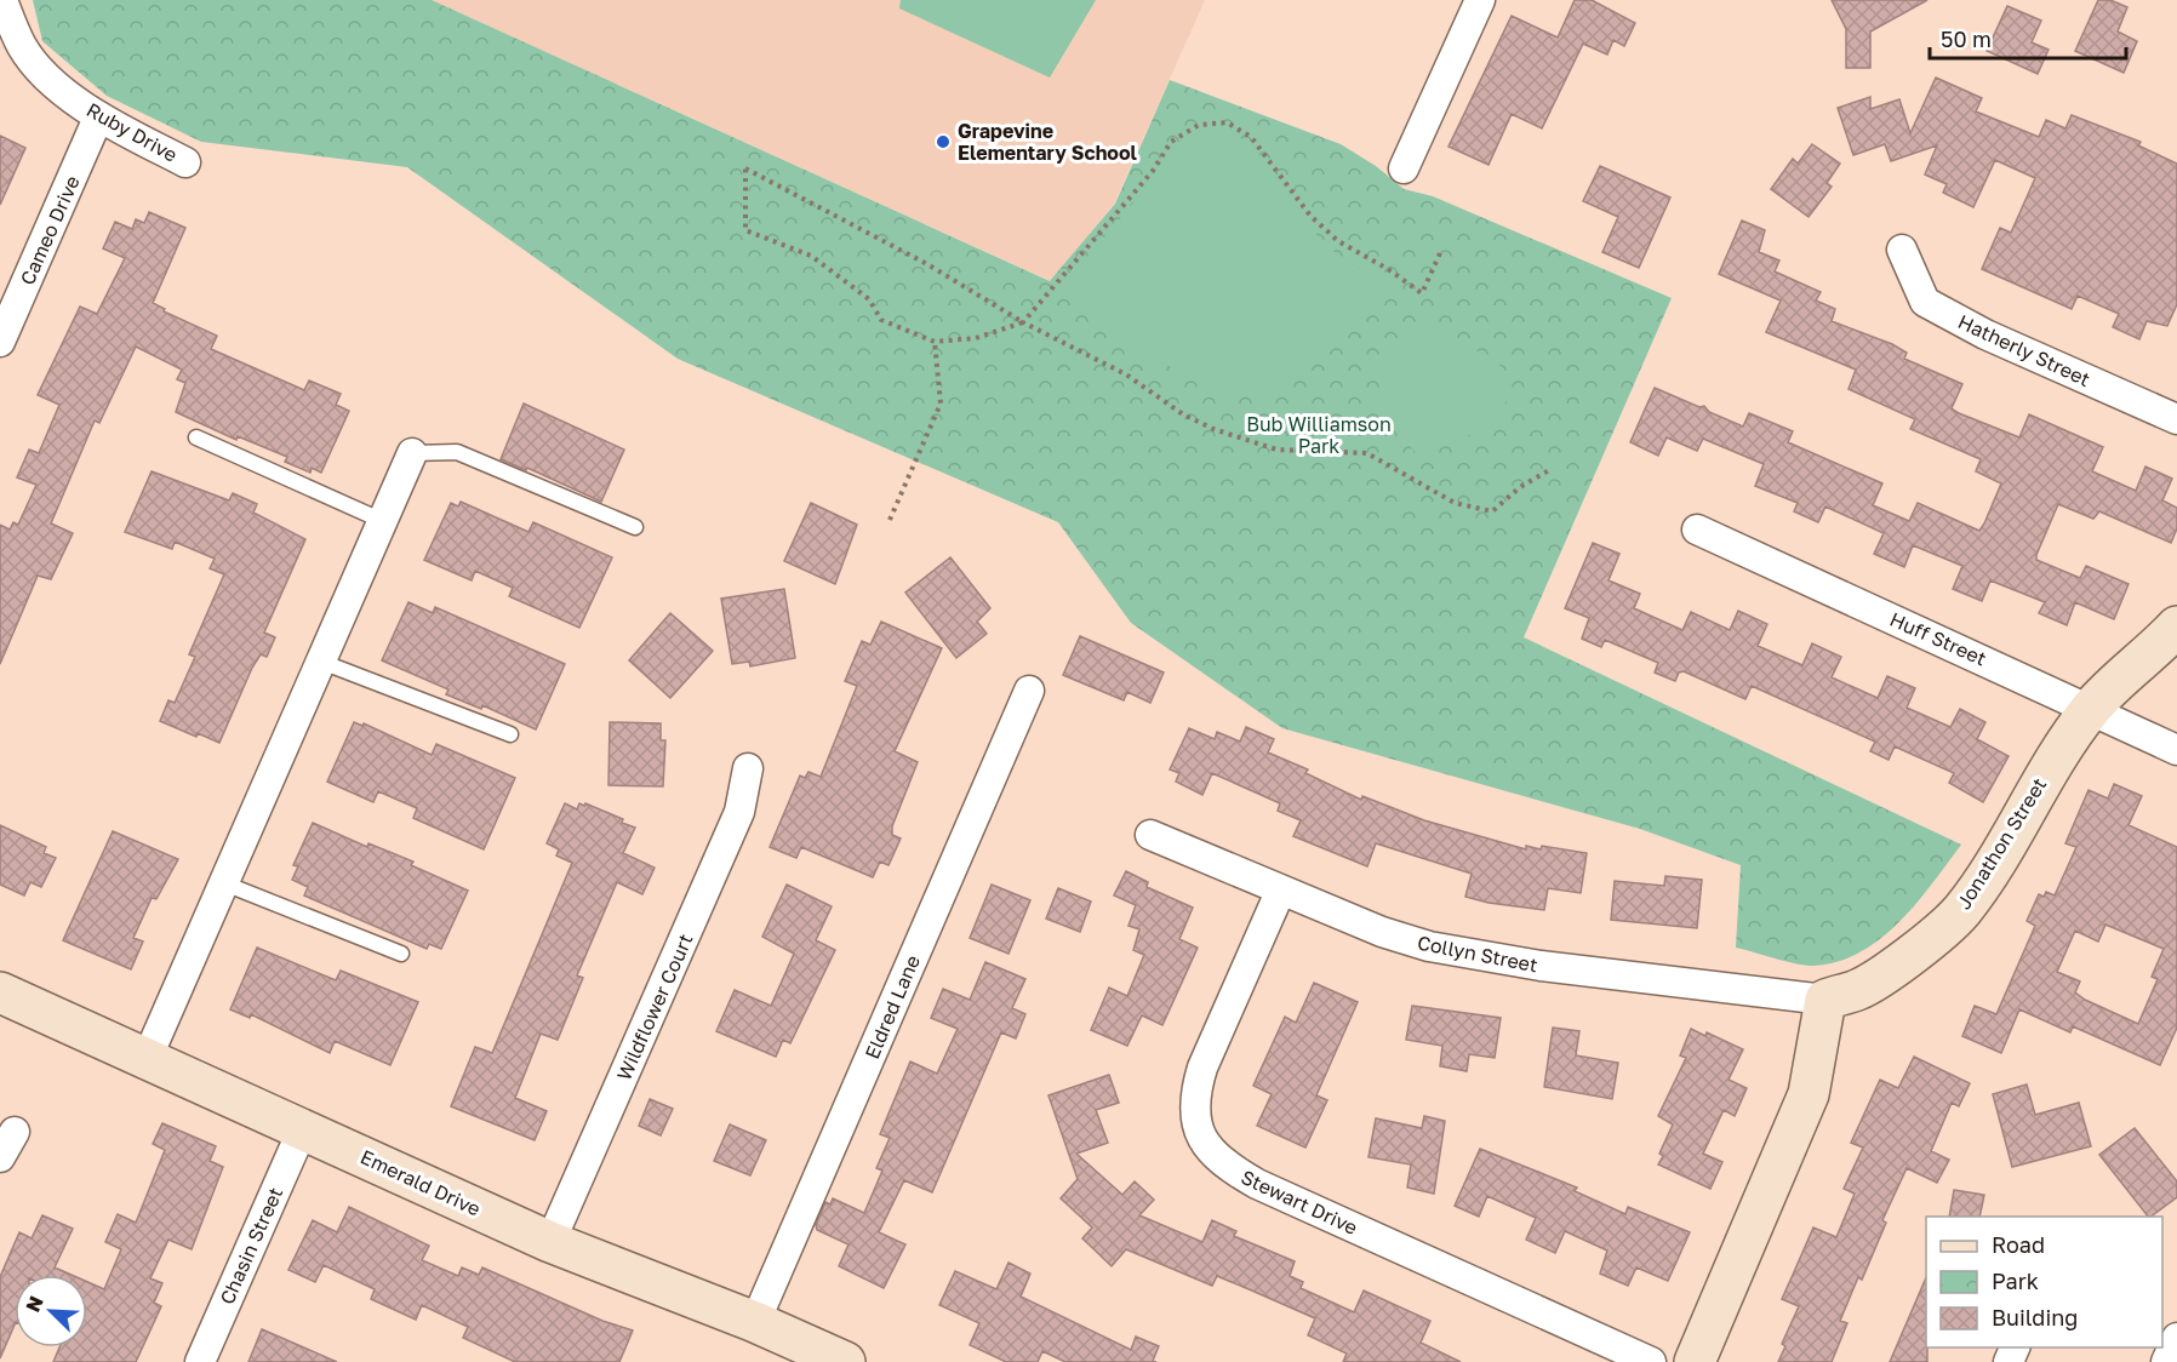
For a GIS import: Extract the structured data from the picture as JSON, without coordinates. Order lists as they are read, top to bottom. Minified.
{"streets":{"main road":["Jonathon Street","Emerald Drive"],"street":["Ruby Drive","Cameo Drive","Hatherly Street","Huff Street","Collyn Street","Wildflower Court","Eldred Lane","Stewart Drive","Chasin Street"]},"crossings":[["Ruby Drive","Cameo Drive"],["Huff Street","Jonathon Street"],["Jonathon Street","Collyn Street"],["Collyn Street","Stewart Drive"],["Wildflower Court","Emerald Drive"],["Eldred Lane","Emerald Drive"],["Emerald Drive","Chasin Street"]],"parks":["Bub Williamson Park"],"places":["Grapevine Elementary School"],"legend":["Road","Park","Building"],"scale_bar":"50 m","north":"top left"}
